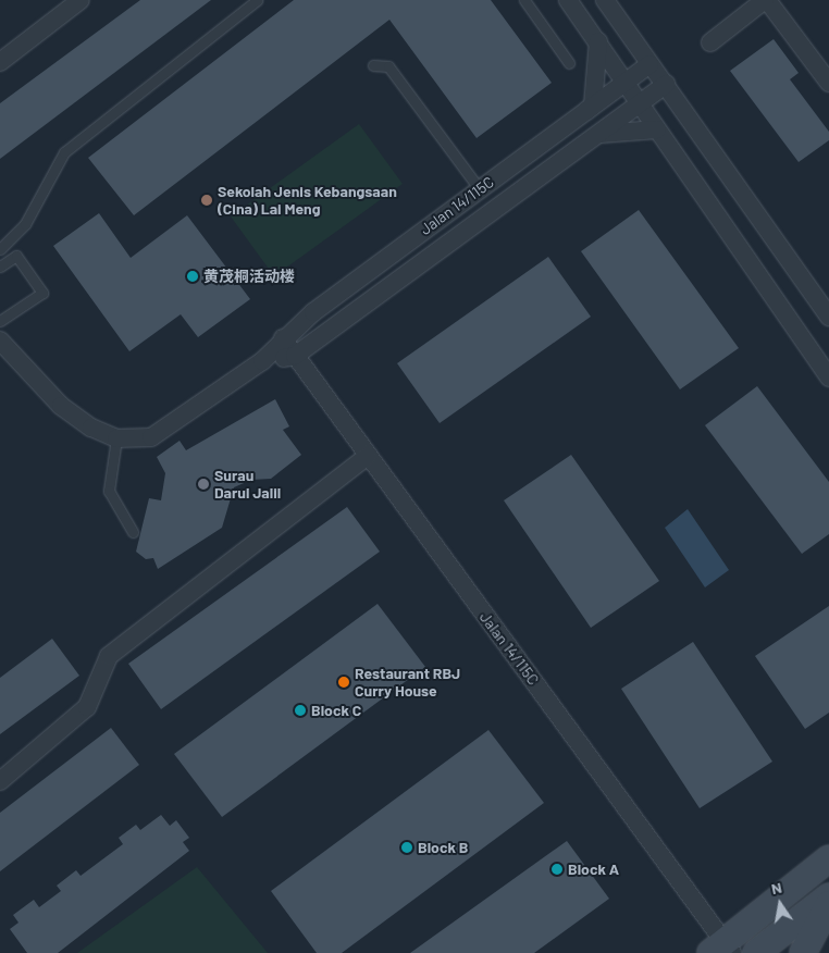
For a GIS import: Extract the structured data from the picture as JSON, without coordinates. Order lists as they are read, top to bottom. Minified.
{"streets":{"street":["Jalan 14/115C"]},"places":["Sekolah Jenis Kebangsaan (Cina) Lai Meng","黄茂桐活动楼","Surau Darul Jalil","Restaurant RBJ Curry House","Block C","Block B","Block A"],"north":"top"}
